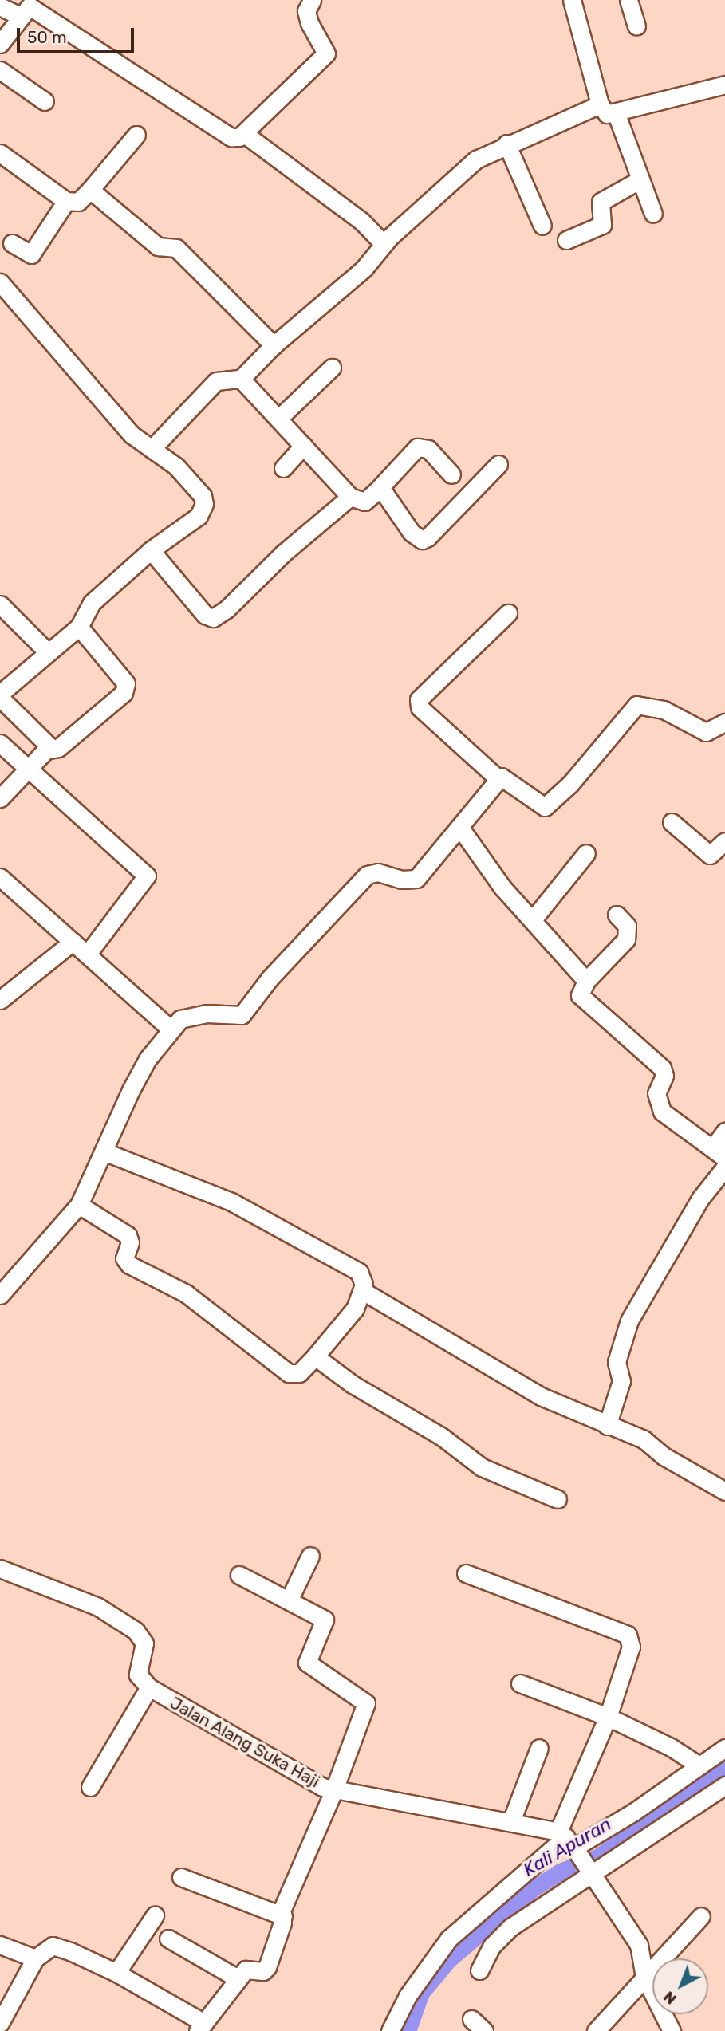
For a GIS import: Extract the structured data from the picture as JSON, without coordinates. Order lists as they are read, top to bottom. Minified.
{"streets":{"street":["Jalan Alang Suka Haji"]},"water":["Kali Apuran"],"scale_bar":"50 m","north":"bottom left"}
